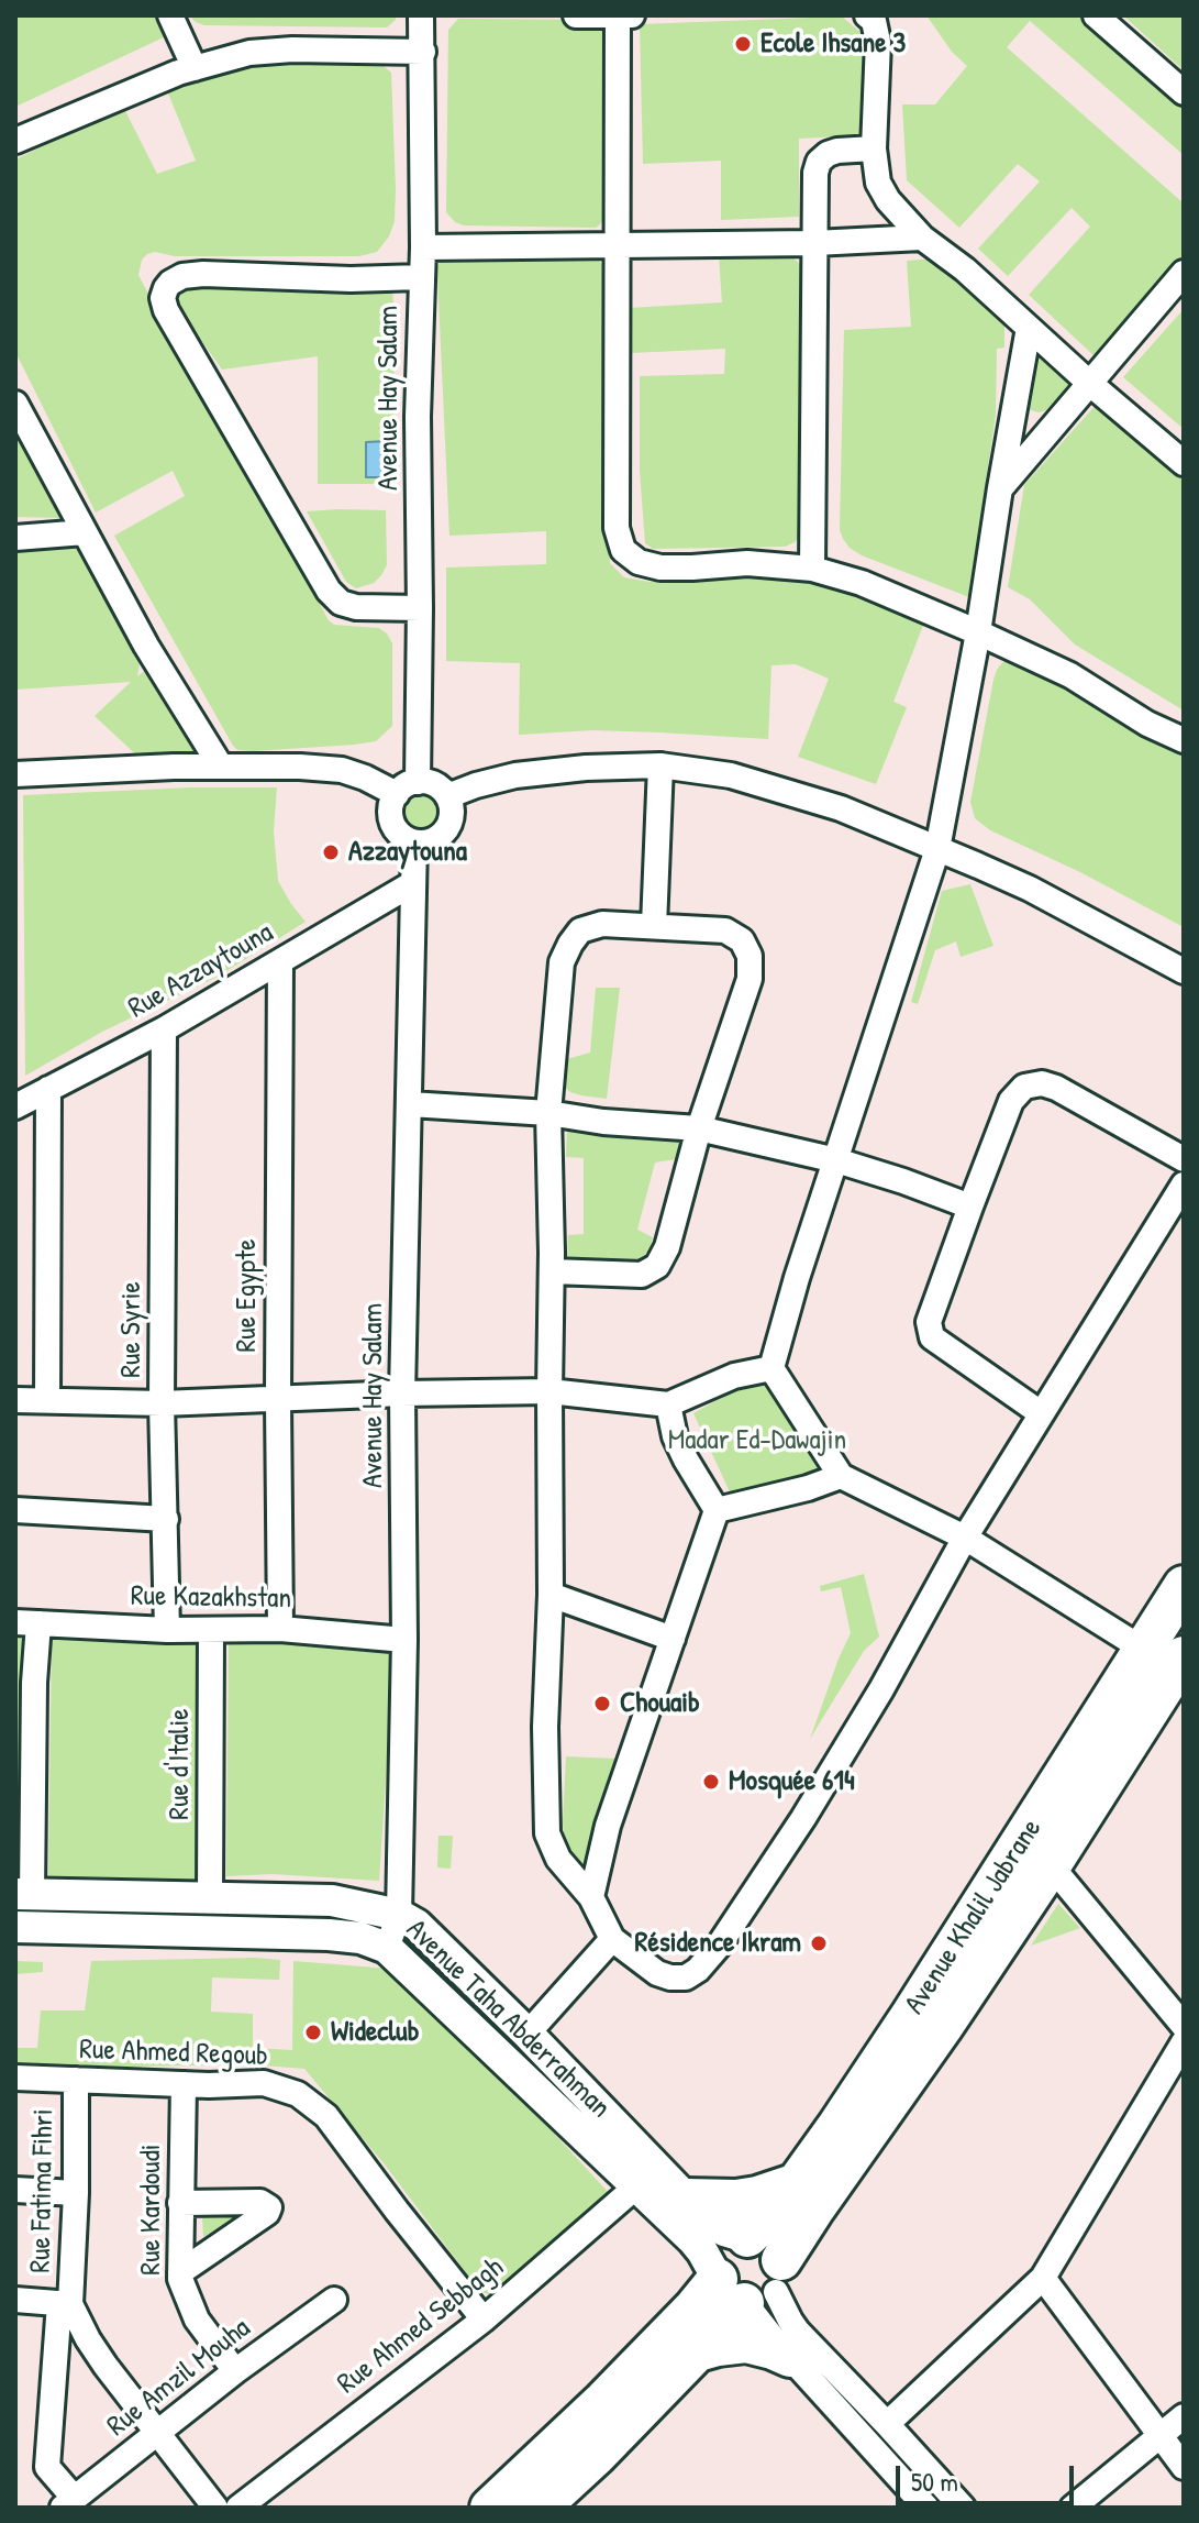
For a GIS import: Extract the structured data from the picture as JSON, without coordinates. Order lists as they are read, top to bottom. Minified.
{"streets":{"main road":["Avenue Khalil Jabrane"],"street":["Avenue Hay Salam","Rue Azzaytouna","Rue Egypte","Rue Syrie","Rue Kazakhstan","Rue d'Italie","Avenue Taha Abderrahman","Rue Ahmed Regoub","Rue Fatima Fihri","Rue Kardoudi","Rue Ahmed Sebbagh","Rue Amzil Mouha"]},"crossings":[["Avenue Hay Salam","Rue Azzaytouna"],["Avenue Hay Salam","Rue Kazakhstan"],["Avenue Hay Salam","Avenue Taha Abderrahman"],["Rue Azzaytouna","Rue Egypte"],["Rue Azzaytouna","Rue Syrie"],["Rue Egypte","Rue Kazakhstan"],["Rue Syrie","Rue Kazakhstan"],["Rue Kazakhstan","Rue d'Italie"],["Rue d'Italie","Avenue Taha Abderrahman"],["Avenue Khalil Jabrane","Avenue Taha Abderrahman"],["Avenue Taha Abderrahman","Rue Ahmed Sebbagh"],["Rue Ahmed Regoub","Rue Fatima Fihri"],["Rue Ahmed Regoub","Rue Kardoudi"],["Rue Ahmed Regoub","Rue Ahmed Sebbagh"],["Rue Fatima Fihri","Rue Amzil Mouha"],["Rue Kardoudi","Rue Amzil Mouha"]],"parks":["Madar Ed-Dawajin"],"places":["Ecole Ihsane 3","Azzaytouna","Chouaib","Mosquée 614","Résidence Ikram","Wideclub"],"scale_bar":"50 m"}
